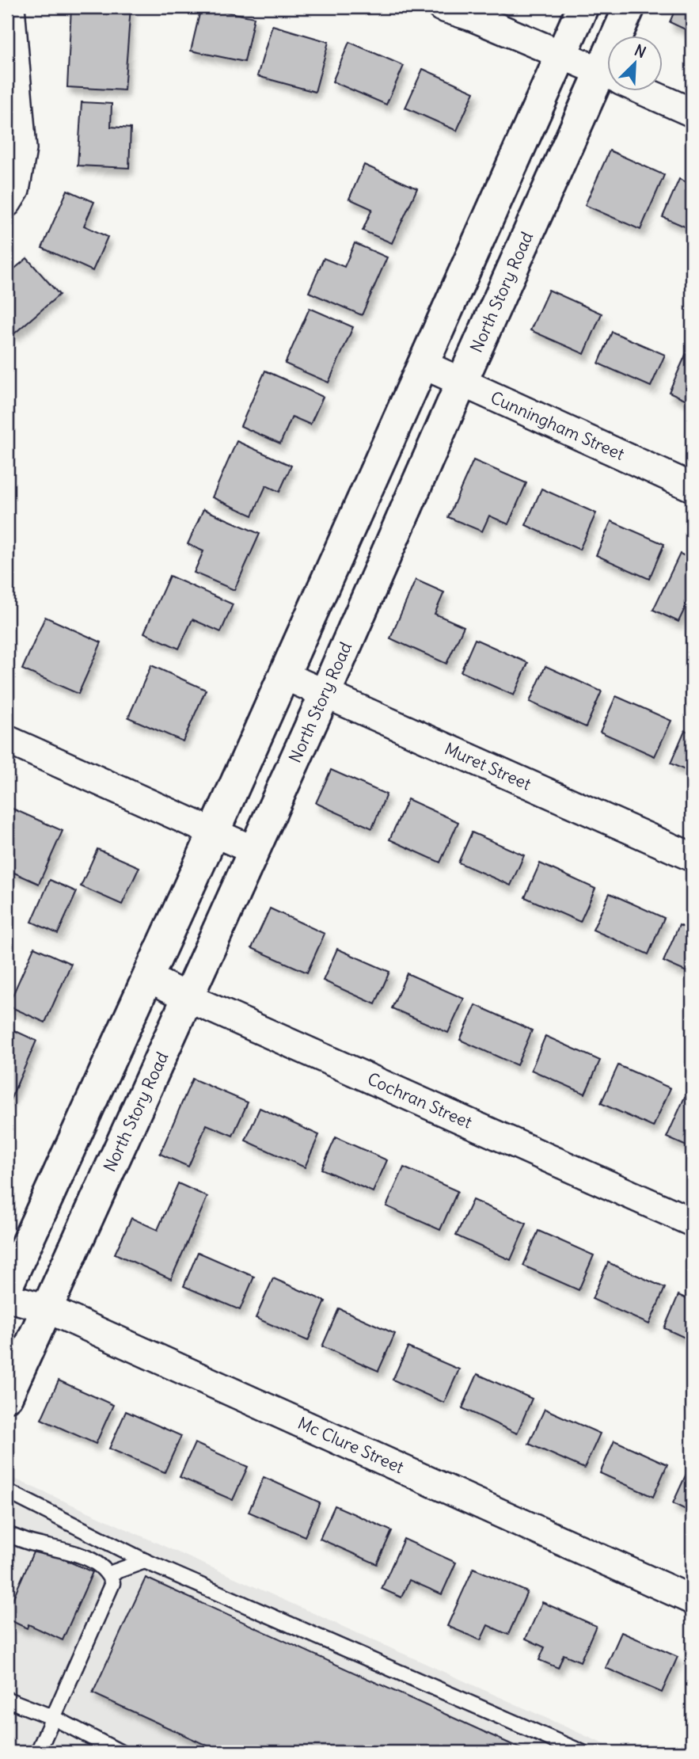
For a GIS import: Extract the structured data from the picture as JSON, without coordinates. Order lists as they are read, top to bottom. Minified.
{"streets":{"main road":["North Story Road"],"street":["Cunningham Street","Muret Street","Cochran Street","Mc Clure Street"]},"crossings":[["North Story Road","Cunningham Street"],["North Story Road","Muret Street"],["North Story Road","Cochran Street"],["North Story Road","Mc Clure Street"]],"north":"top right"}
